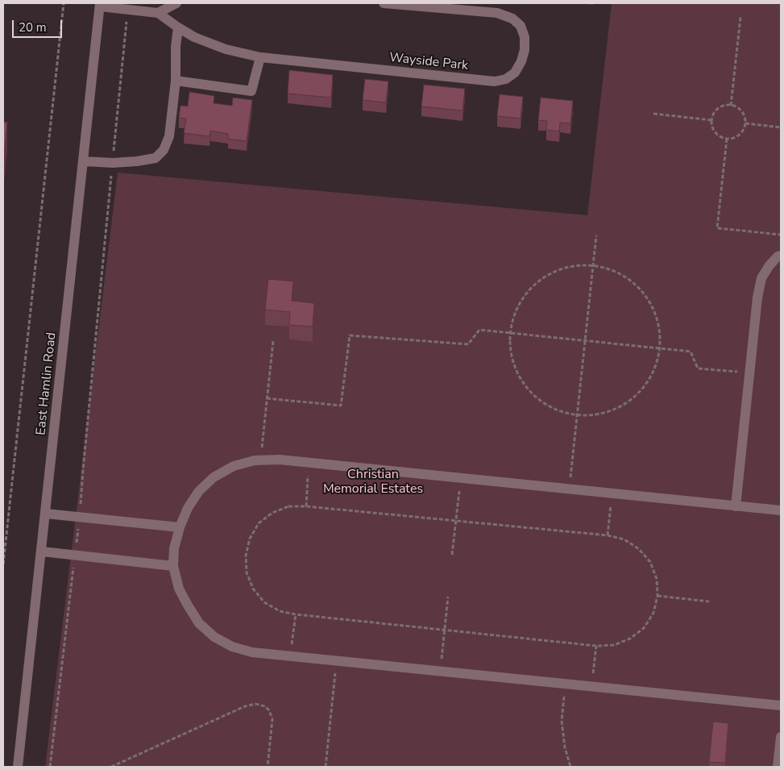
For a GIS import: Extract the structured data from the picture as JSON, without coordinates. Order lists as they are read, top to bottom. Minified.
{"streets":{"street":["Wayside Park","East Hamlin Road"]},"crossings":[["Wayside Park","East Hamlin Road"]],"parks":["Christian Memorial Estates"],"scale_bar":"20 m"}
